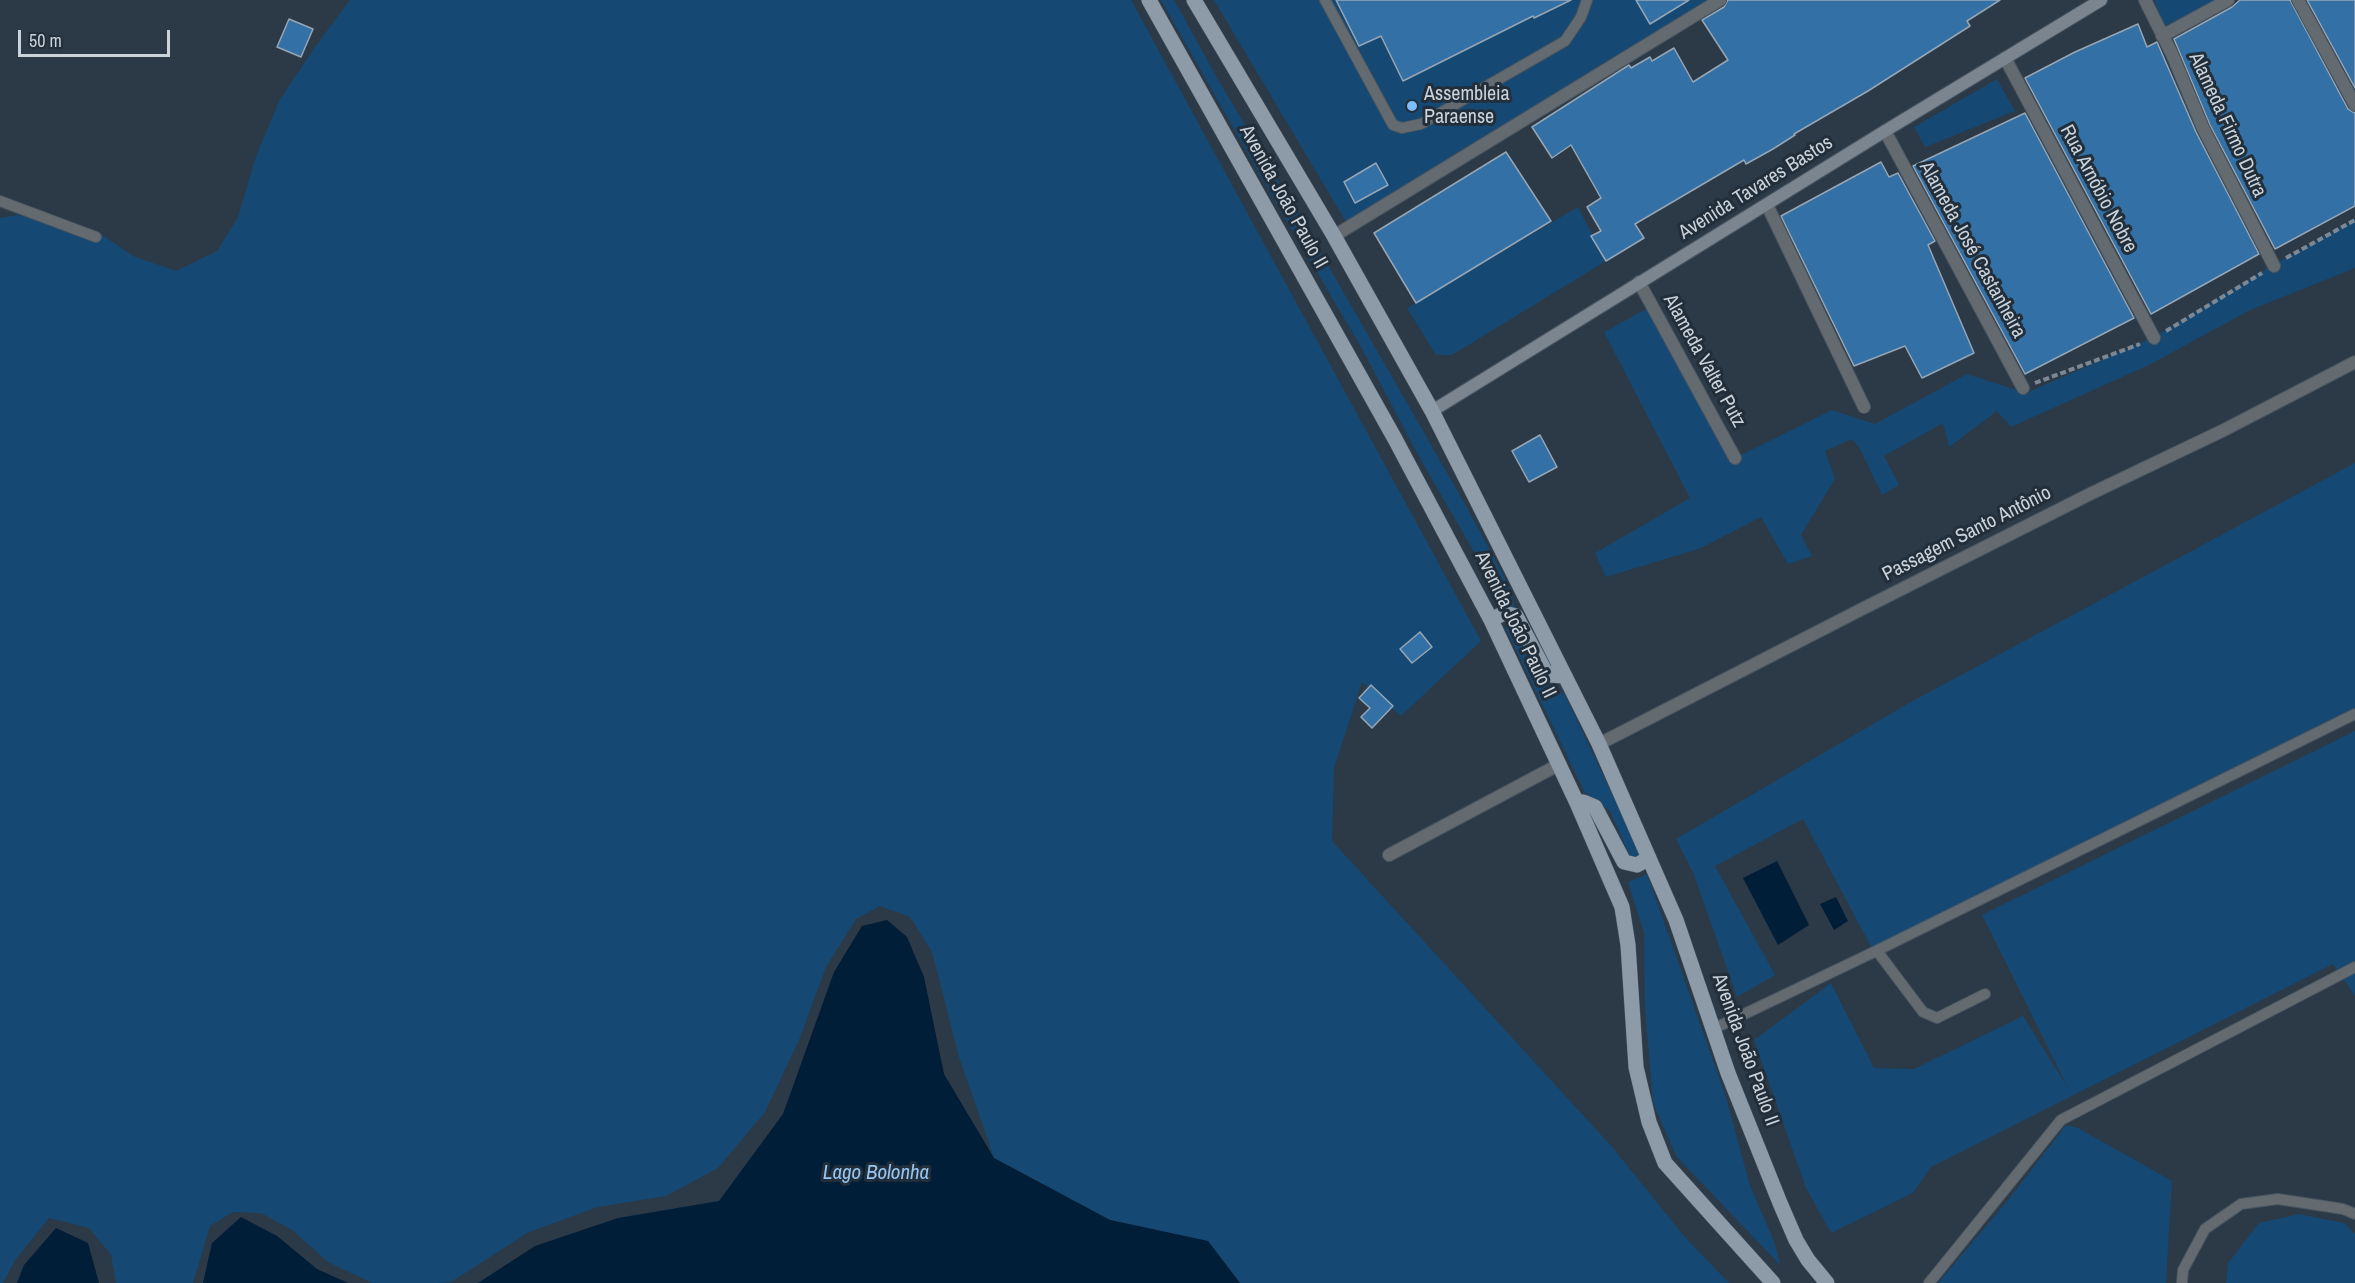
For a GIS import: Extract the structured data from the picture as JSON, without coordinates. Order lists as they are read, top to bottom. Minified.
{"streets":{"main road":["Avenida Tavares Bastos","Avenida João Paulo II"],"street":["Alameda Firmo Dutra","Rua Arnóbio Nobre","Alameda José Castanheira","Alameda Valter Putz","Passagem Santo Antônio"]},"crossings":[["Avenida Tavares Bastos","Rua Arnóbio Nobre"],["Avenida Tavares Bastos","Avenida João Paulo II"],["Avenida Tavares Bastos","Alameda José Castanheira"],["Avenida Tavares Bastos","Alameda Valter Putz"],["Avenida João Paulo II","Passagem Santo Antônio"]],"water":["Lago Bolonha"],"places":["Assembleia Paraense"],"scale_bar":"50 m"}
